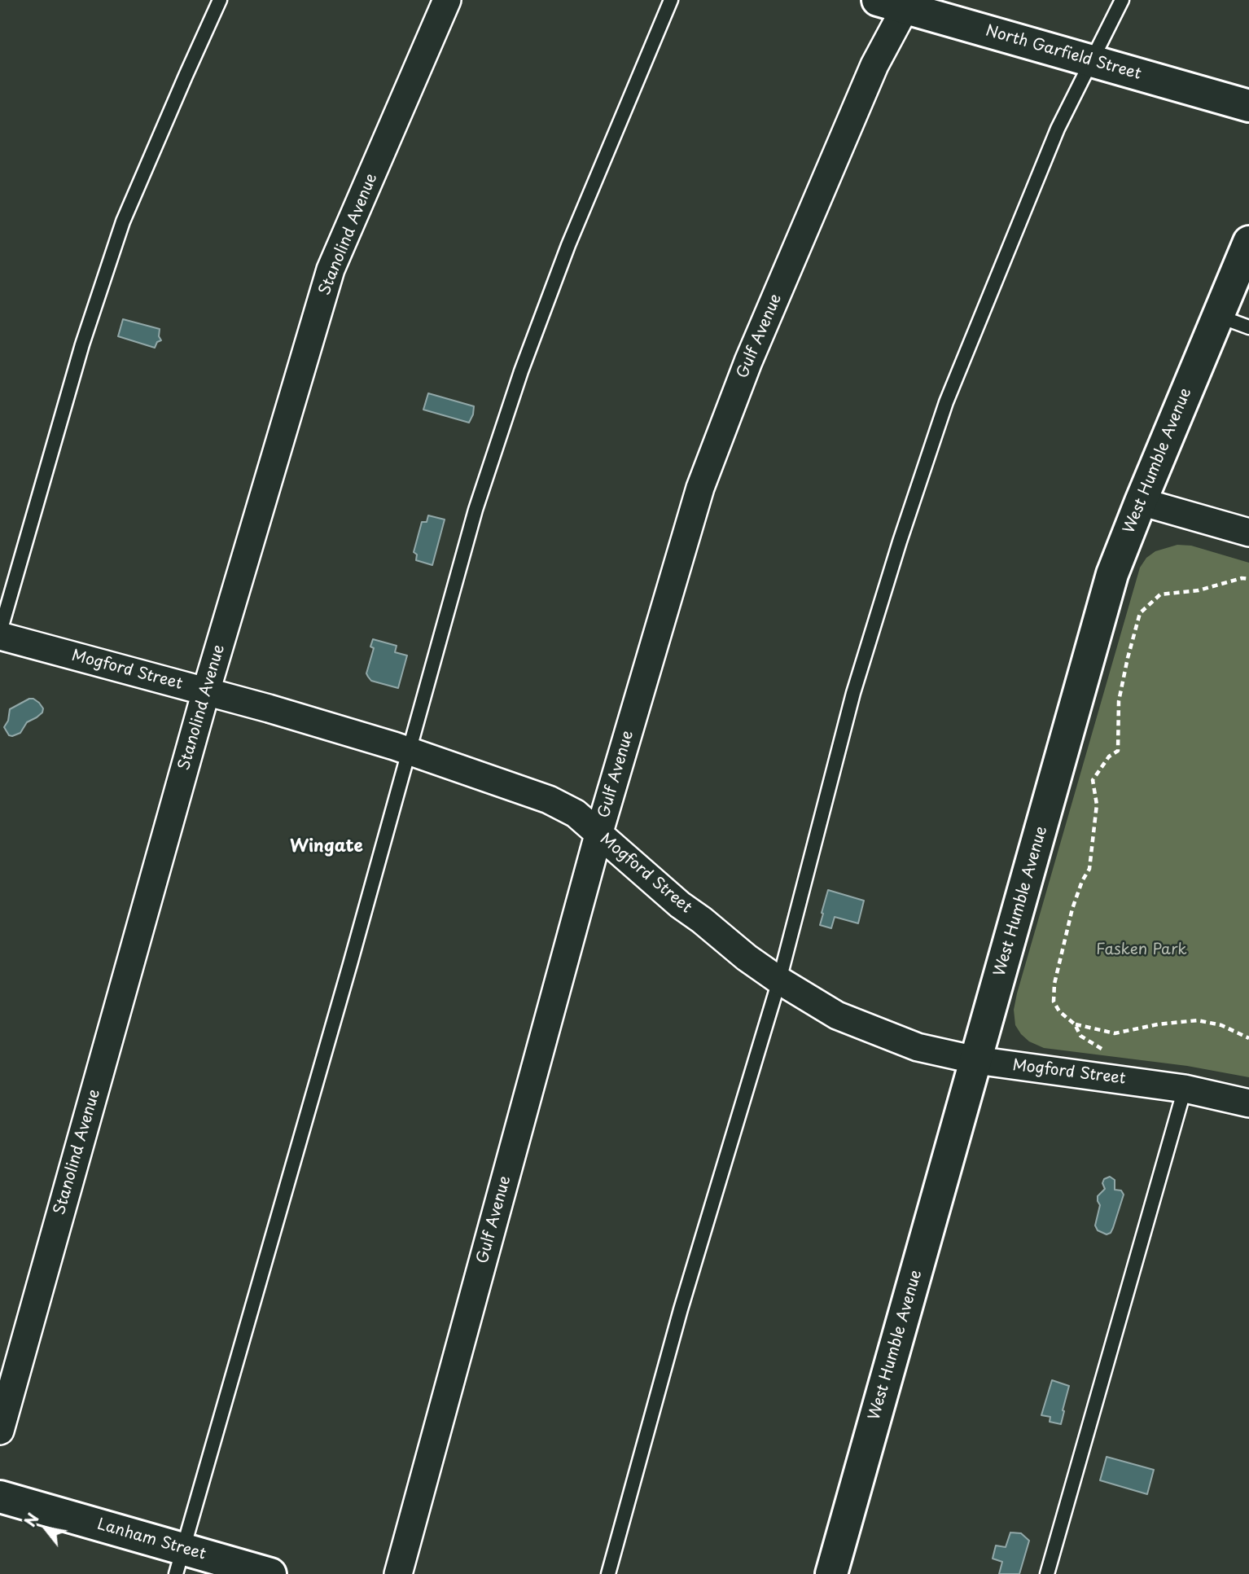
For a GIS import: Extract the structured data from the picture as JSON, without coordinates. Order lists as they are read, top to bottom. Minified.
{"streets":{"street":["North Garfield Street","Stanolind Avenue","Gulf Avenue","West Humble Avenue","Mogford Street","Lanham Street"]},"crossings":[["North Garfield Street","Gulf Avenue"],["Stanolind Avenue","Mogford Street"],["Gulf Avenue","Mogford Street"],["West Humble Avenue","Mogford Street"]],"districts":["Wingate"],"parks":["Fasken Park"],"north":"top left"}
